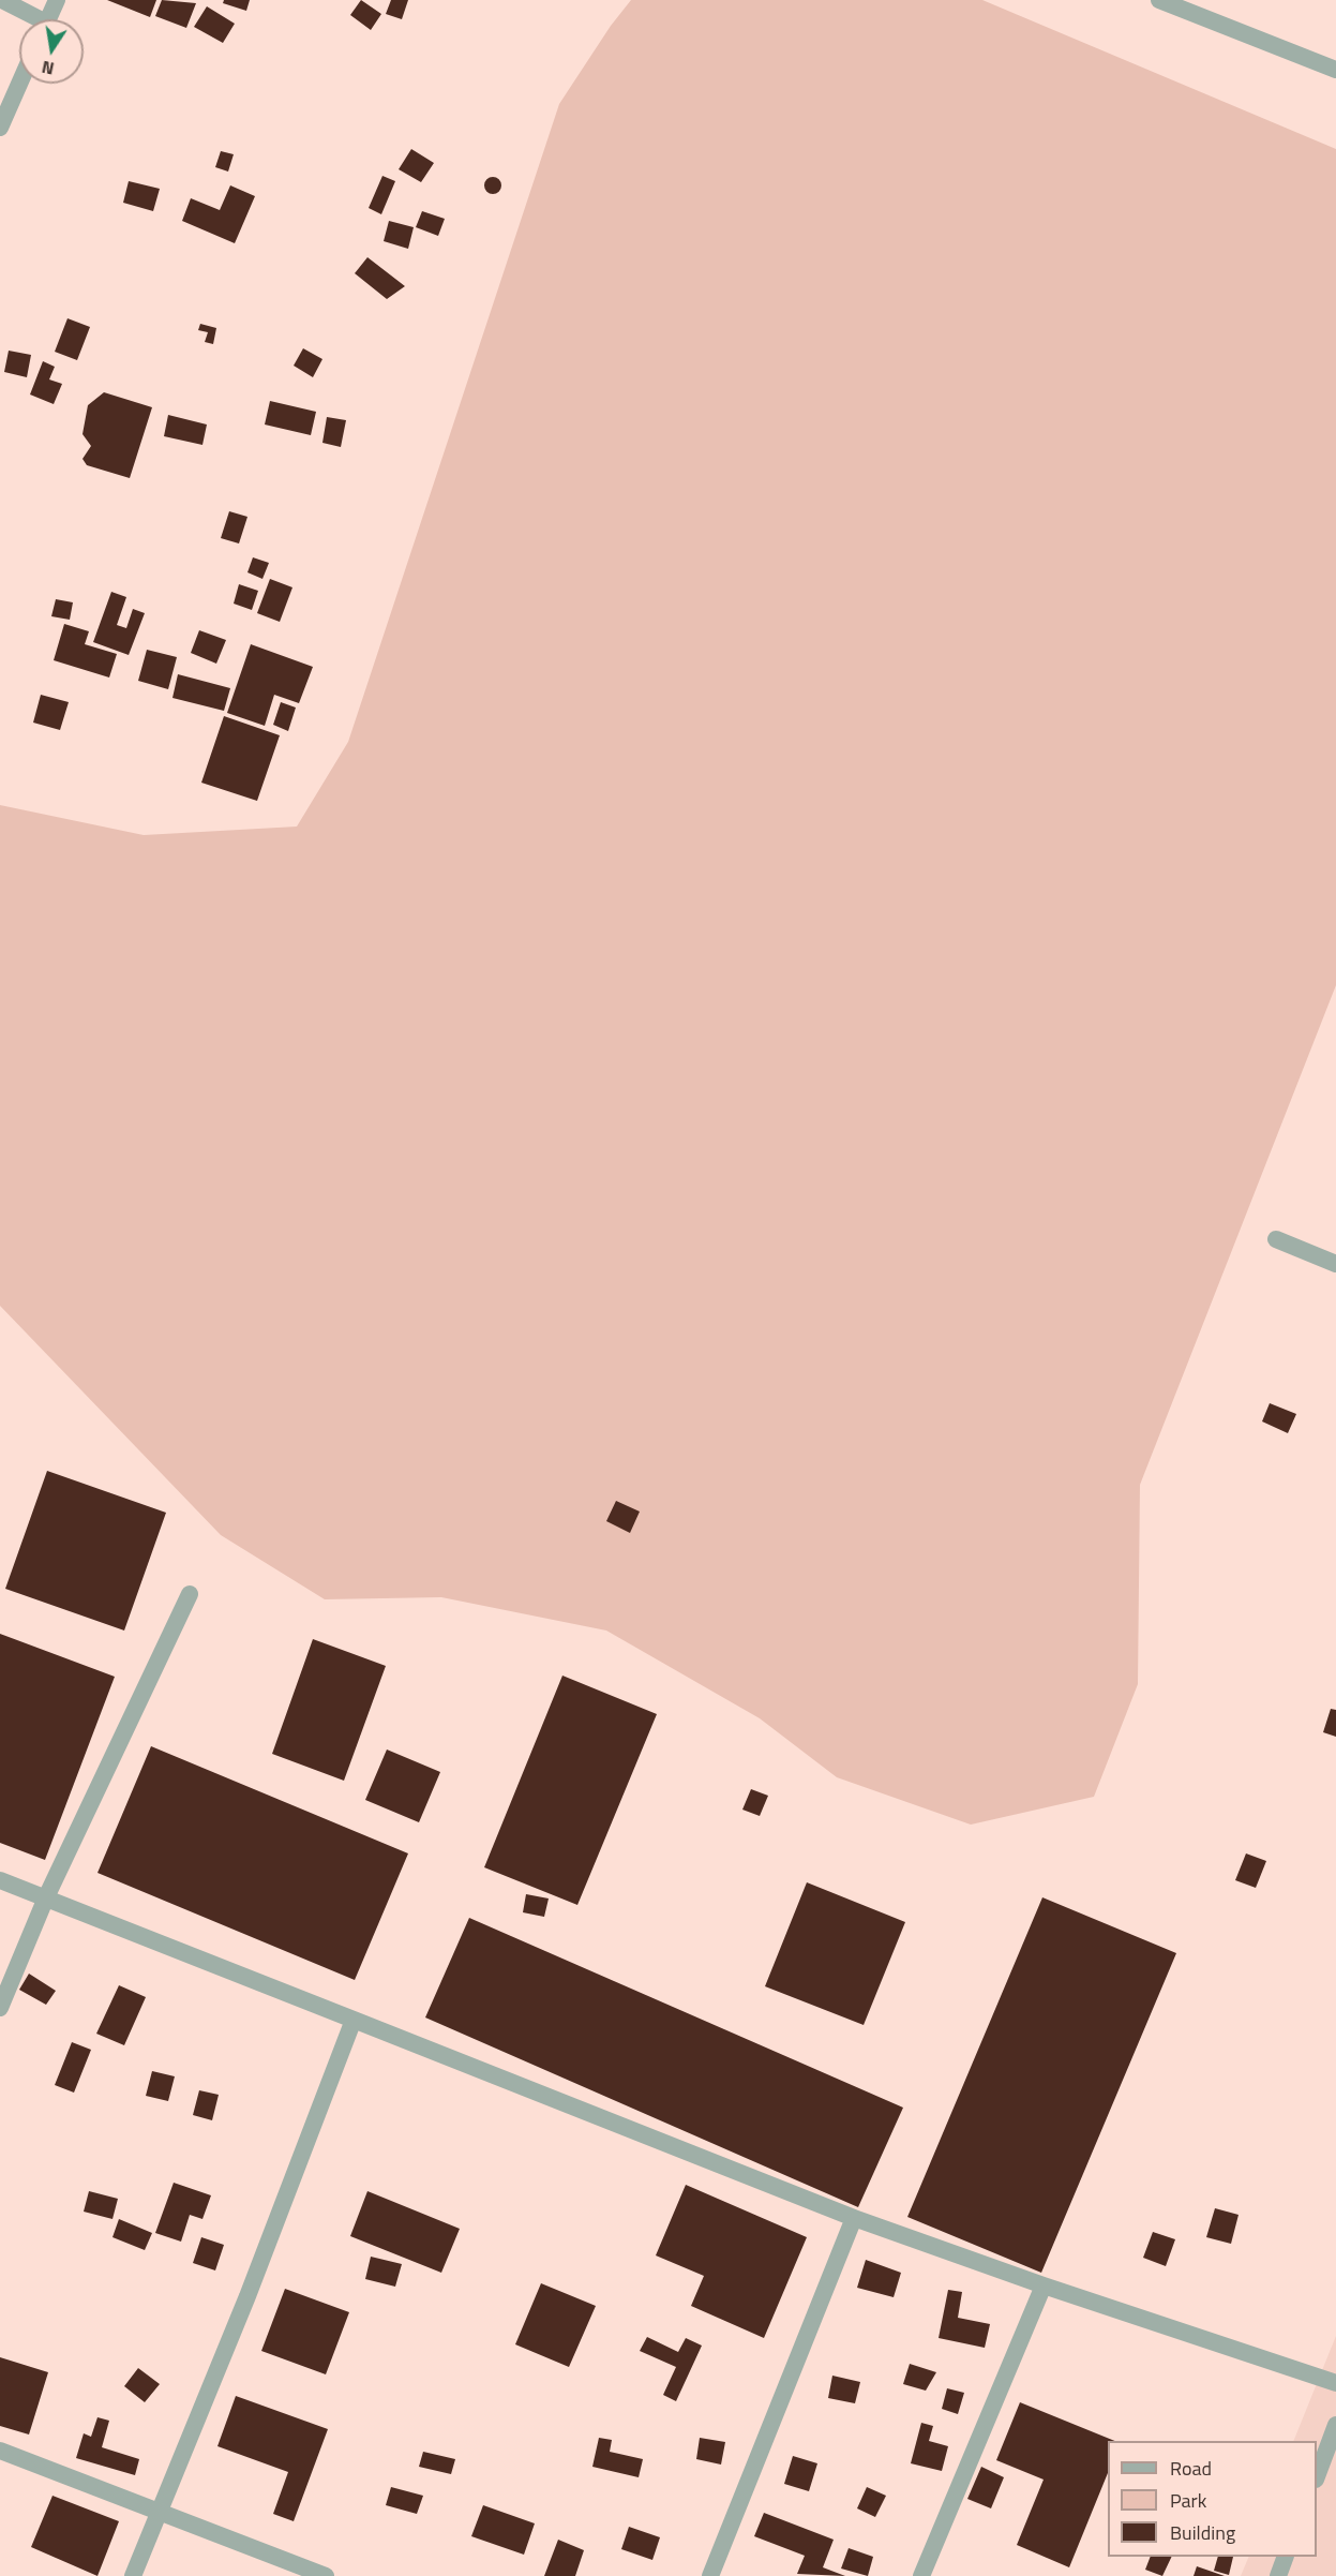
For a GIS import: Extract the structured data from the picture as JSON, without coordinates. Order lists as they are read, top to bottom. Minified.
{"legend":["Road","Park","Building"],"north":"bottom"}
